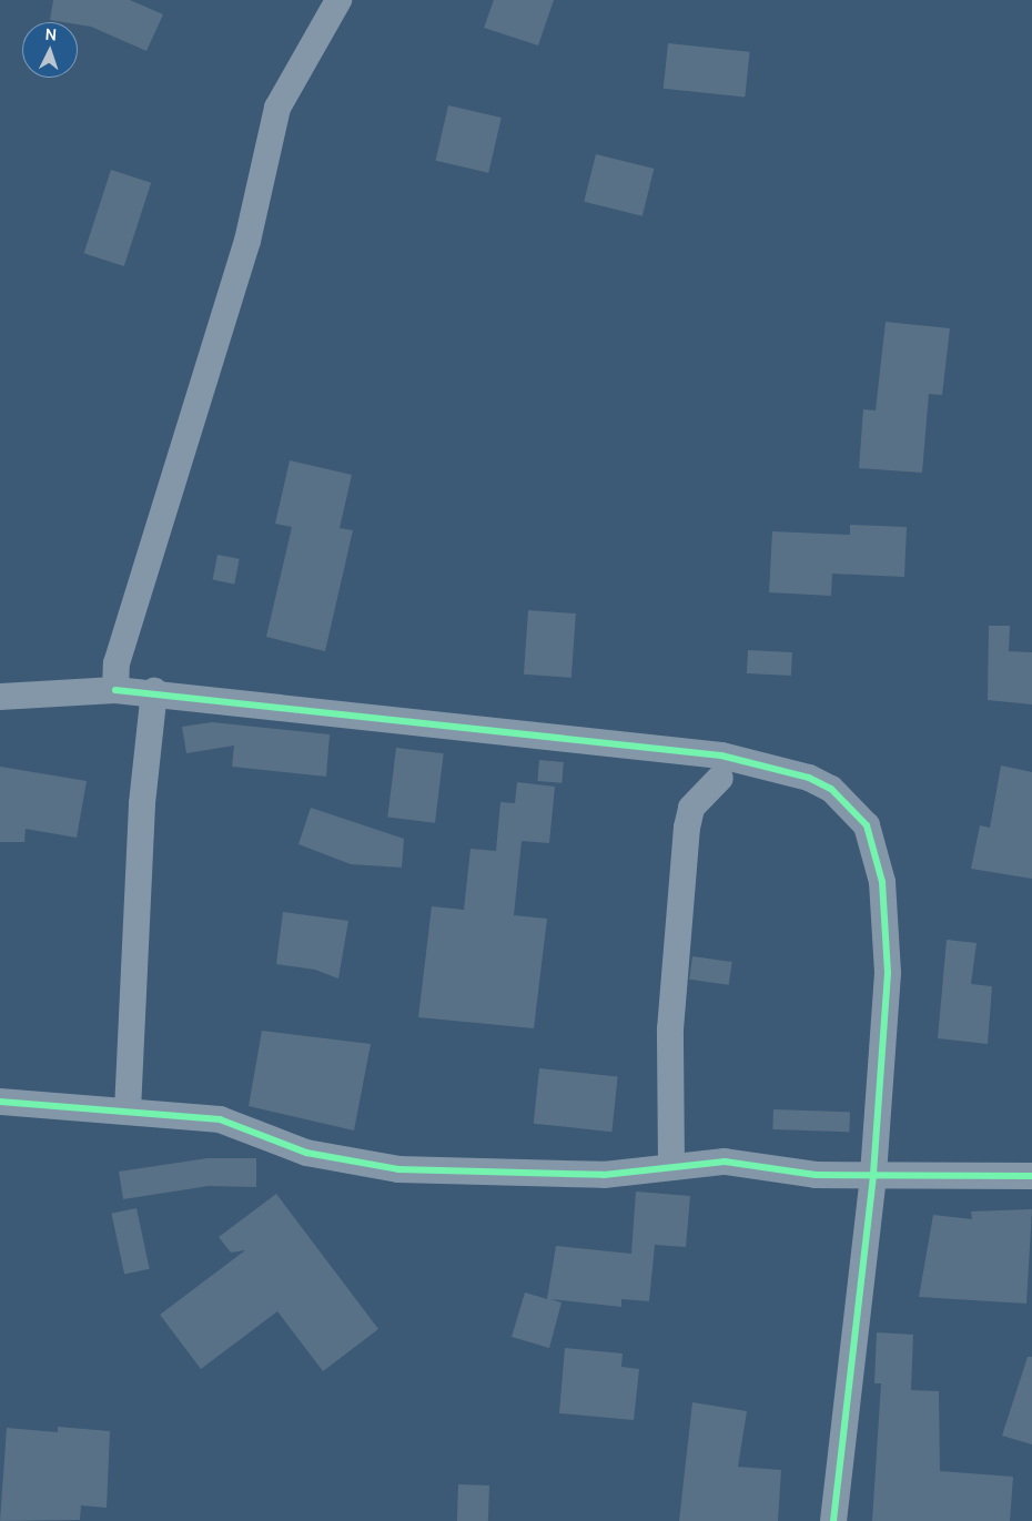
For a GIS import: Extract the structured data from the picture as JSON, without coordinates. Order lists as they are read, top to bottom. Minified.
{"north":"top"}
